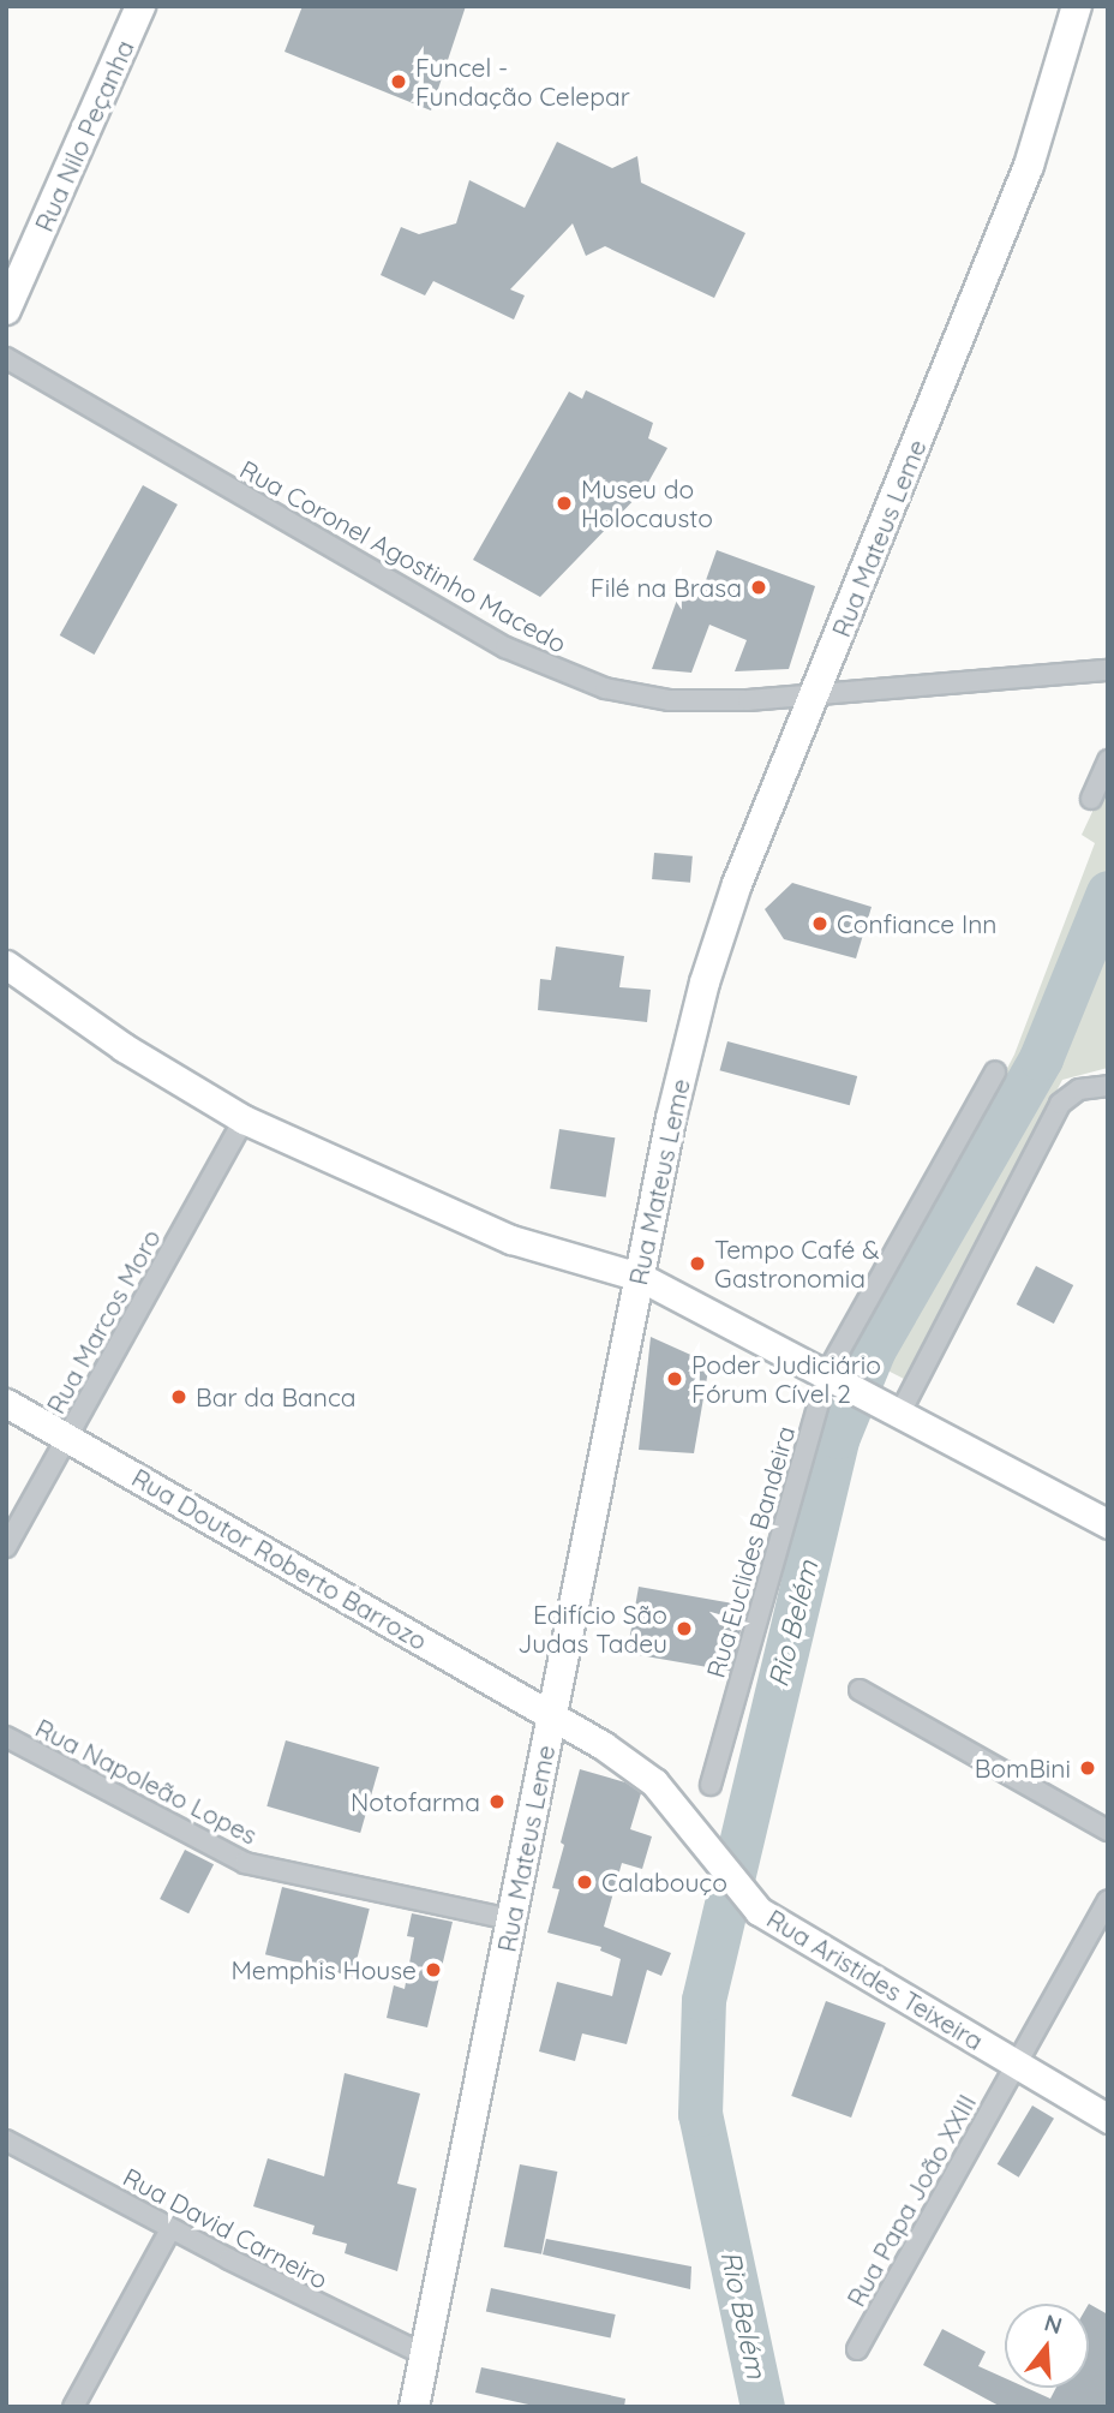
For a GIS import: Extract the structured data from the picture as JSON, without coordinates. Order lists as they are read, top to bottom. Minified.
{"streets":{"main road":["Rua Nilo Peçanha","Rua Mateus Leme","Rua Doutor Roberto Barrozo","Rua Aristides Teixeira"],"street":["Rua Coronel Agostinho Macedo","Rua Marcos Moro","Rua Euclides Bandeira","Rua Napoleão Lopes","Rua Papa João XXIII","Rua David Carneiro"]},"crossings":[["Rua Mateus Leme","Rua Coronel Agostinho Macedo"],["Rua Mateus Leme","Rua Doutor Roberto Barrozo"],["Rua Mateus Leme","Rua Napoleão Lopes"],["Rua Mateus Leme","Rua Aristides Teixeira"],["Rua Mateus Leme","Rua David Carneiro"],["Rua Marcos Moro","Rua Doutor Roberto Barrozo"],["Rua Doutor Roberto Barrozo","Rua Aristides Teixeira"],["Rua Aristides Teixeira","Rua Papa João XXIII"]],"water":["Rio Belém"],"places":["Funcel - Fundação Celepar","Museu do Holocausto","Filé na Brasa","Confiance Inn","Tempo Café & Gastronomia","Poder Judiciário Fórum Cível 2","Bar da Banca","Edifício São Judas Tadeu","BomBini","Notofarma","Calabouço","Memphis House"],"north":"top"}
